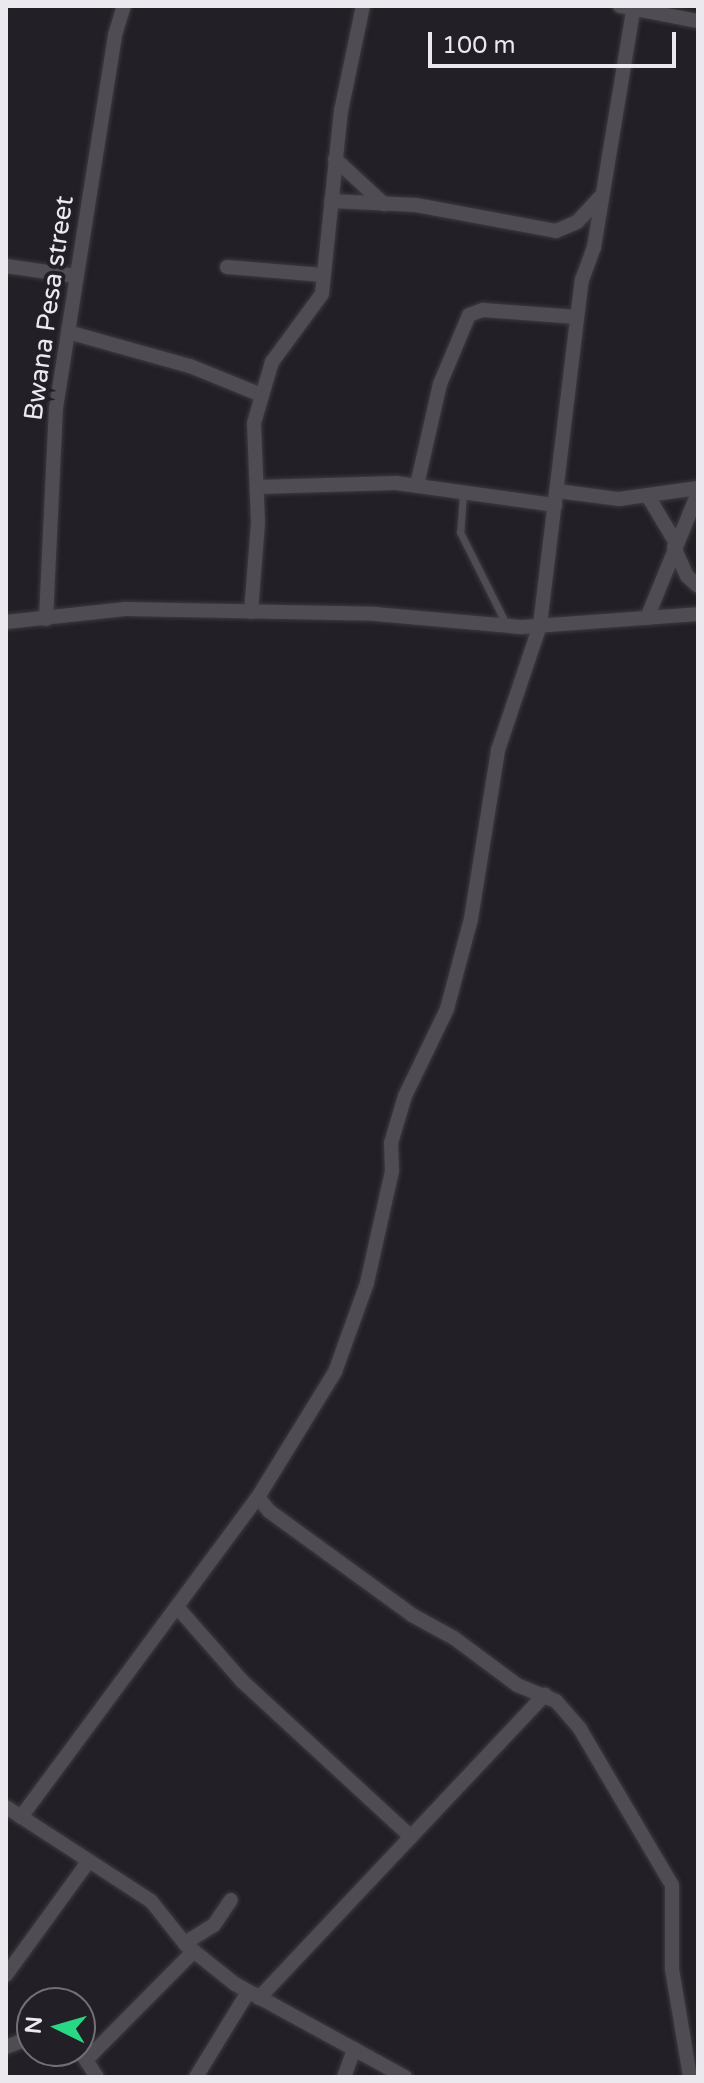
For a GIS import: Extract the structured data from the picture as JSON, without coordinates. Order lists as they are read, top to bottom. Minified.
{"streets":{"street":["Bwana Pesa street"]},"scale_bar":"100 m","north":"left"}
